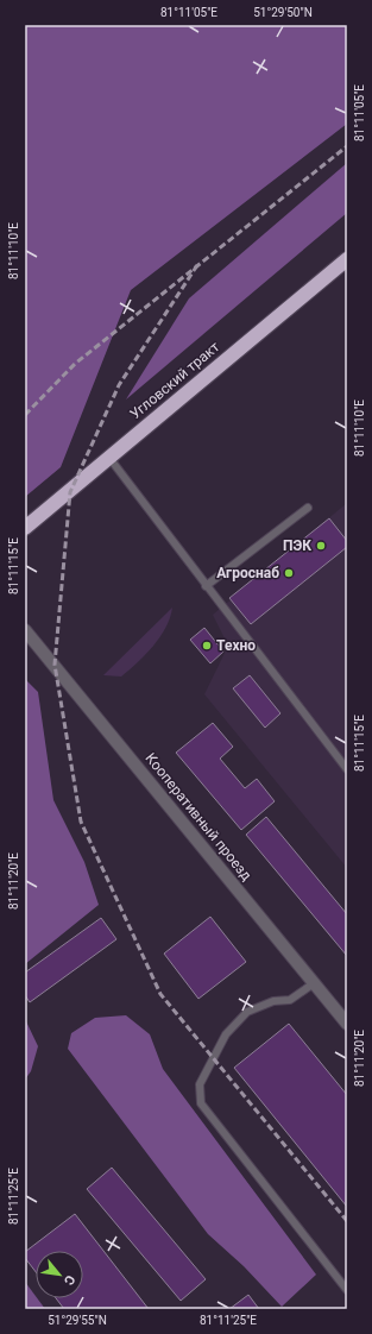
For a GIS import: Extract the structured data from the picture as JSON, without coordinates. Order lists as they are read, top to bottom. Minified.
{"streets":{"highway":["Угловский тракт"],"street":["Кооперативный проезд"]},"places":["ПЭК","Агроснаб","Техно"],"north":"bottom right","coordinates":["81°11'05\"E","51°29'50\"N","81°11'10\"E","81°11'15\"E","81°11'20\"E","81°11'25\"E","51°29'55\"N"]}
